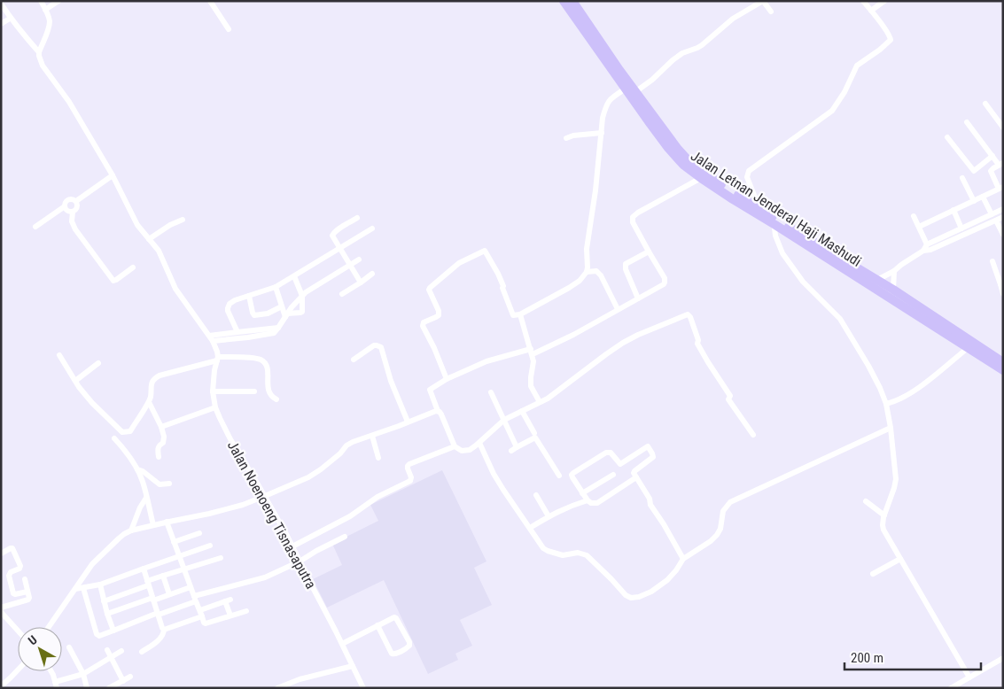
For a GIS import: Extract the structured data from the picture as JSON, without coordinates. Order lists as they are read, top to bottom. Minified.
{"streets":{"main road":["Jalan Letnan Jenderal Haji Mashudi"],"street":["Jalan Noenoeng Tisnasaputra"]},"scale_bar":"200 m","north":"top left"}
